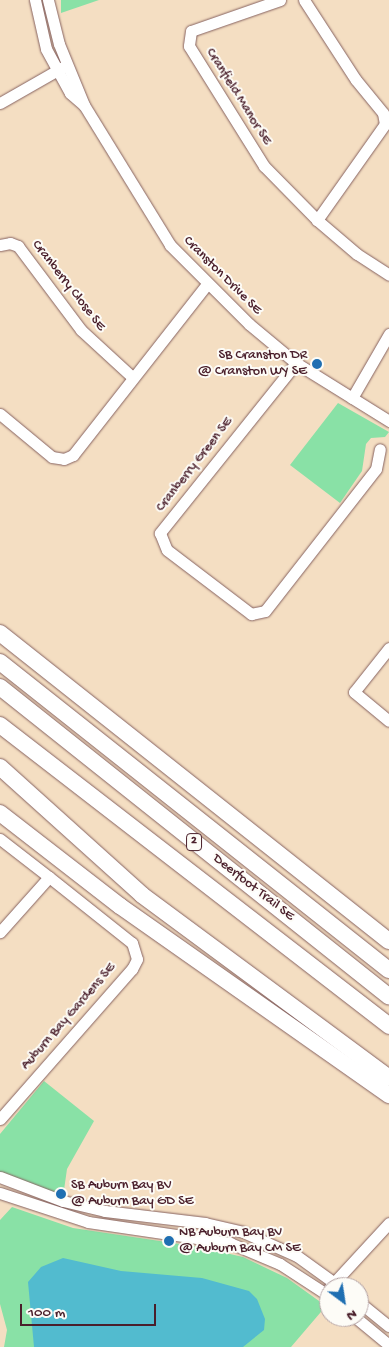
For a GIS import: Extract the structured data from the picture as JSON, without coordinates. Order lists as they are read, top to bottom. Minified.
{"streets":{"highway":["2","Deerfoot Trail SE"],"street":["Cranfield Manor SE","Cranston Drive SE","Cranberry Close SE","Cranberry Green SE","Auburn Bay Gardens SE"]},"crossings":[["Cranston Drive SE","Cranberry Green SE"]],"places":["SB Cranston DR @ Cranston WY SE","SB Auburn Bay BV @ Auburn Bay GD SE","NB Auburn Bay BV @ Auburn Bay CM SE"],"scale_bar":"100 m","north":"bottom right"}
